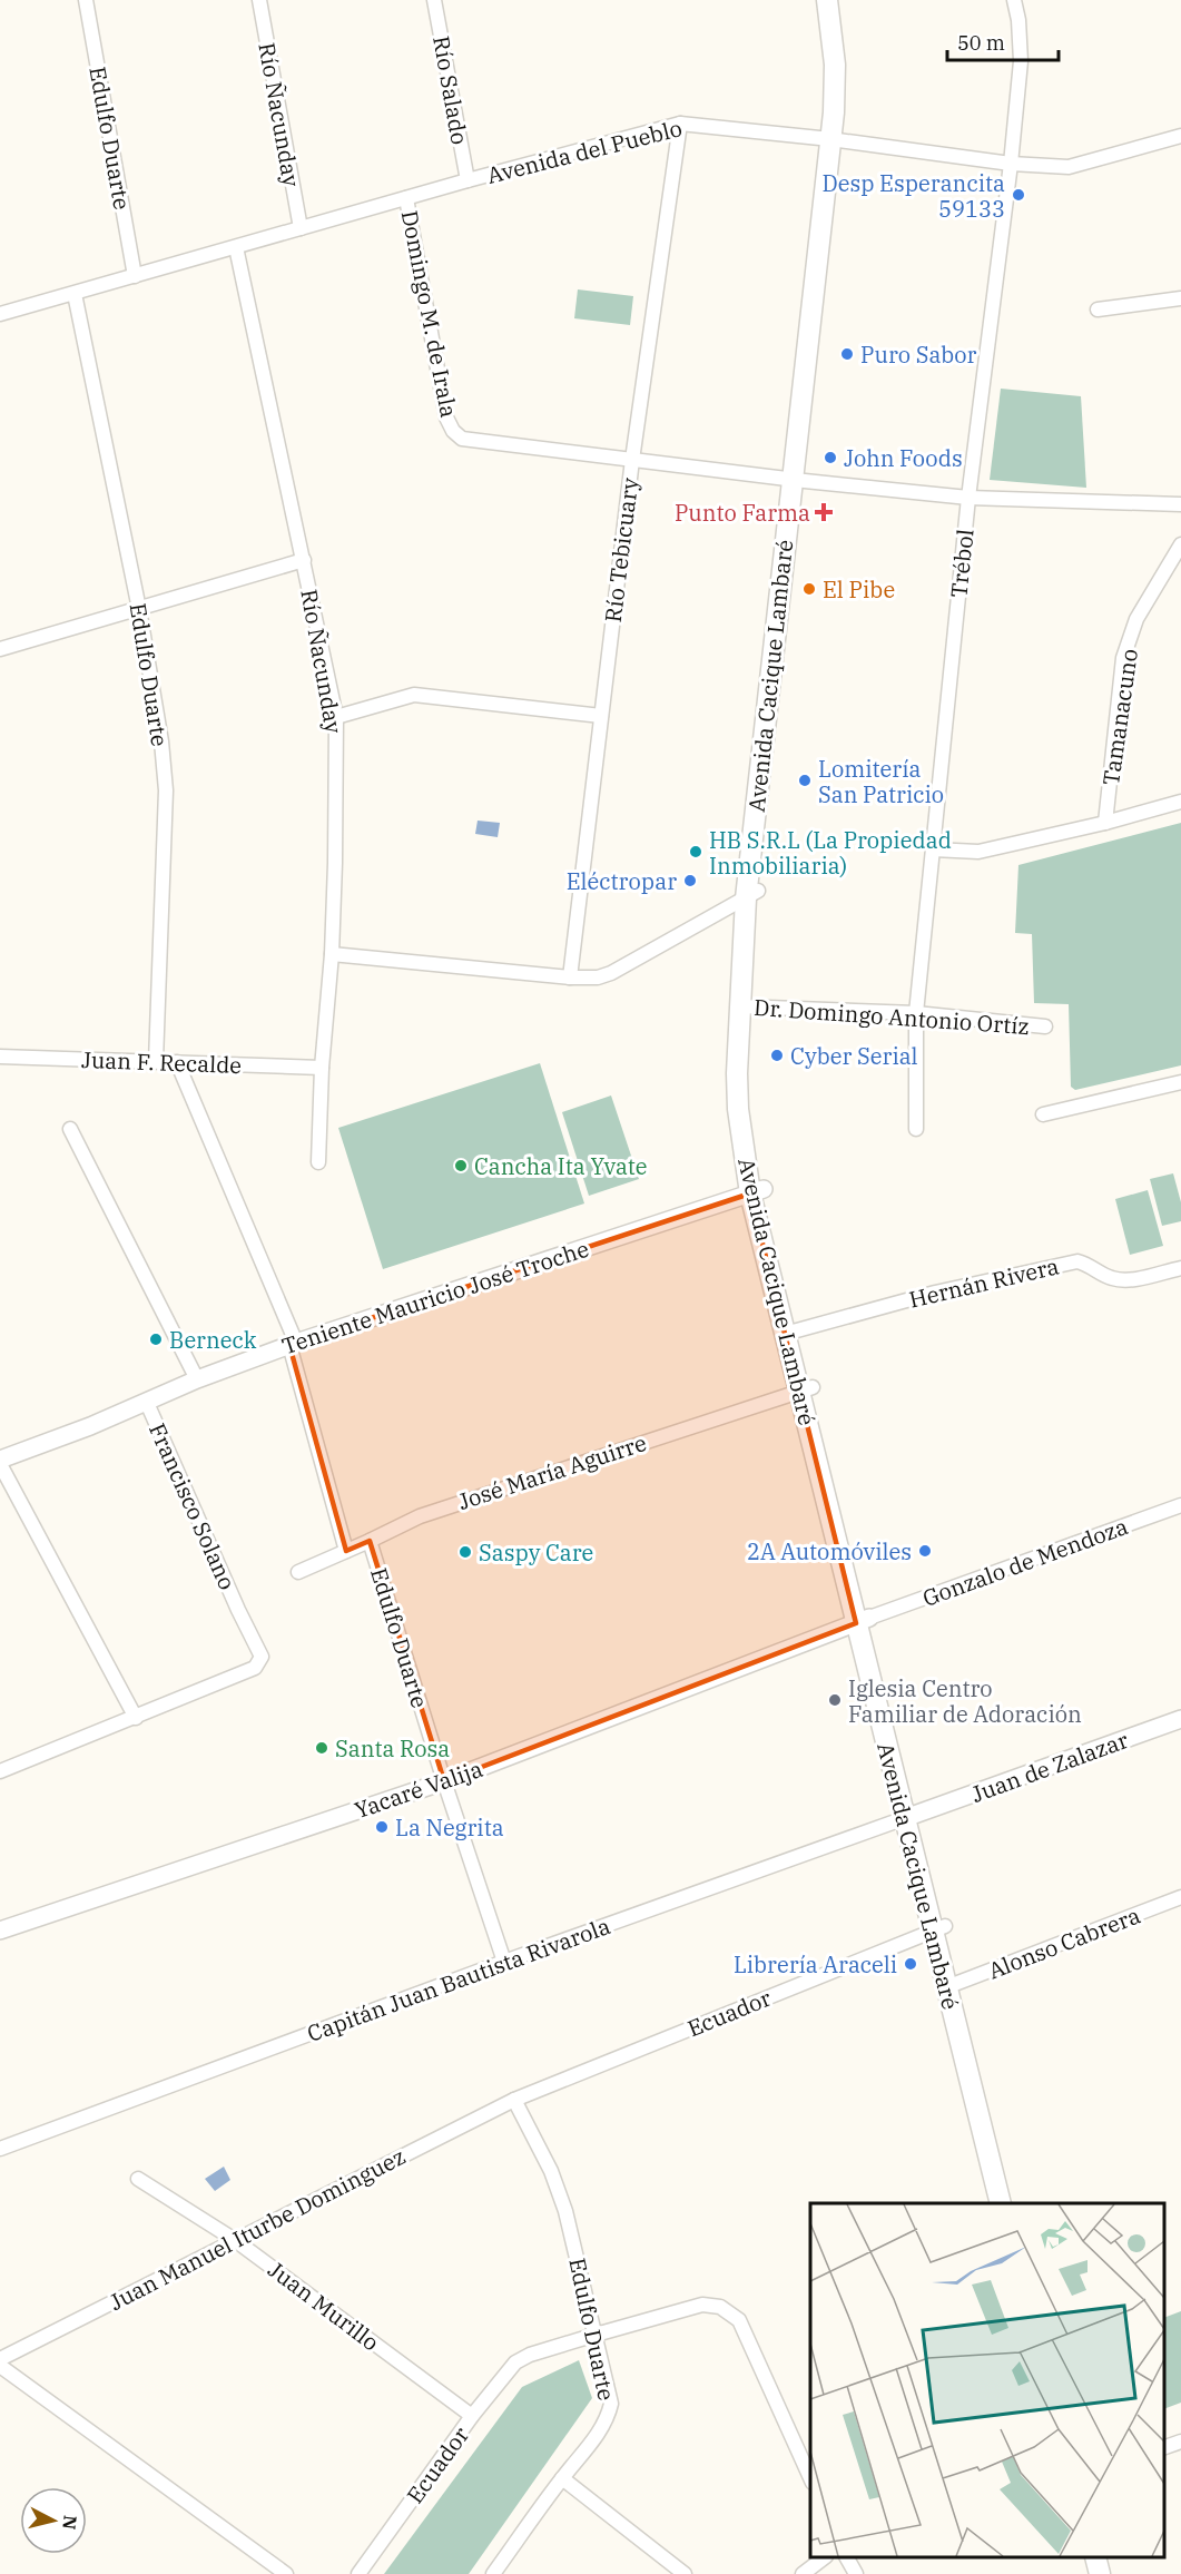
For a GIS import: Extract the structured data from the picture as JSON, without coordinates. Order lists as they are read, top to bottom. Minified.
{"streets":{"main road":["Avenida Cacique Lambaré"],"street":["Río Salado","Río Ñacunday","Edulfo Duarte","Avenida del Pueblo","Domingo M. de Irala","Río Tebicuary","Trébol","Tamanacuno","Dr. Domingo Antonio Ortíz","Juan F. Recalde","Hernán Rivera","Teniente Mauricio José Troche","José María Aguirre","Francisco Solano","Gonzalo de Mendoza","Juan de Zalazar","Yacaré Valija","Alonso Cabrera","Capitán Juan Bautista Rivarola","Ecuador","Juan Manuel Iturbe Dominguez","Juan Murillo"]},"crossings":[["Río Salado","Avenida del Pueblo"],["Río Ñacunday","Avenida del Pueblo"],["Río Ñacunday","Juan F. Recalde"],["Edulfo Duarte","Avenida del Pueblo"],["Edulfo Duarte","Juan F. Recalde"],["Edulfo Duarte","José María Aguirre"],["Edulfo Duarte","Yacaré Valija"],["Edulfo Duarte","Capitán Juan Bautista Rivarola"],["Edulfo Duarte","Ecuador"],["Edulfo Duarte","Juan Manuel Iturbe Dominguez"],["Avenida del Pueblo","Domingo M. de Irala"],["Avenida del Pueblo","Río Tebicuary"],["Avenida del Pueblo","Trébol"],["Avenida del Pueblo","Avenida Cacique Lambaré"],["Domingo M. de Irala","Río Tebicuary"],["Trébol","Dr. Domingo Antonio Ortíz"],["Avenida Cacique Lambaré","Dr. Domingo Antonio Ortíz"],["Avenida Cacique Lambaré","Hernán Rivera"],["Avenida Cacique Lambaré","Teniente Mauricio José Troche"],["Avenida Cacique Lambaré","José María Aguirre"],["Avenida Cacique Lambaré","Gonzalo de Mendoza"],["Avenida Cacique Lambaré","Juan de Zalazar"],["Avenida Cacique Lambaré","Yacaré Valija"],["Avenida Cacique Lambaré","Alonso Cabrera"],["Avenida Cacique Lambaré","Capitán Juan Bautista Rivarola"],["Avenida Cacique Lambaré","Ecuador"],["Teniente Mauricio José Troche","Francisco Solano"],["Gonzalo de Mendoza","Yacaré Valija"],["Juan de Zalazar","Capitán Juan Bautista Rivarola"],["Ecuador","Juan Manuel Iturbe Dominguez"],["Ecuador","Juan Murillo"],["Juan Manuel Iturbe Dominguez","Juan Murillo"]],"places":{"other":["Desp Esperancita 59133","Puro Sabor","John Foods","El Pibe","Lomitería San Patricio","HB S.R.L (La Propiedad Inmobiliaria)","Eléctropar","Cyber Serial","Cancha Ita Yvate","Berneck","2A Automóviles","Saspy Care","Iglesia Centro Familiar de Adoración","Santa Rosa","La Negrita","Librería Araceli"],"health":["Punto Farma"]},"scale_bar":"50 m","north":"right"}
